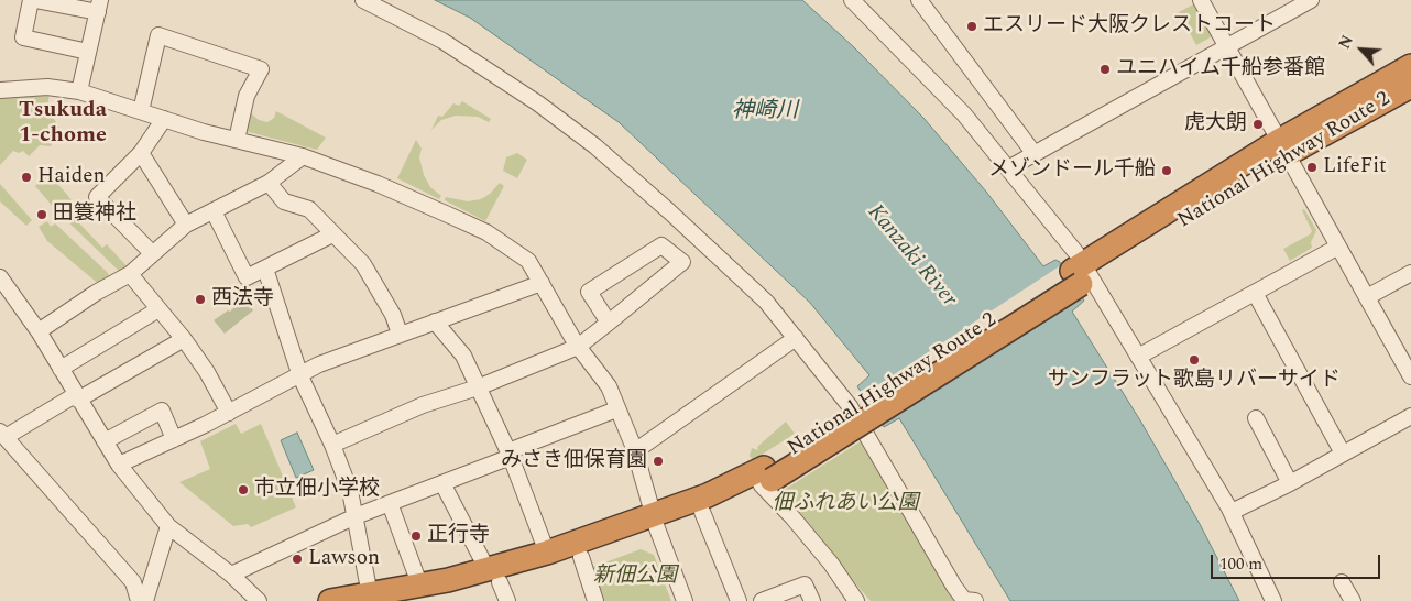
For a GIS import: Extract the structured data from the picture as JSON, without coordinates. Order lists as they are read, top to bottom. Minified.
{"streets":{"highway":["National Highway Route 2"]},"districts":["Tsukuda 1-chome"],"water":["神崎川","Kanzaki River"],"parks":["佃ふれあい公園","新佃公園"],"places":["エスリード大阪クレストコート","ユニハイム千船参番館","虎大朗","LifeFit","メゾンドール千船","Haiden","田簑神社","西法寺","サンフラット歌島リバーサイド","みさき佃保育園","市立佃小学校","正行寺","Lawson"],"scale_bar":"100 m","north":"top left"}
